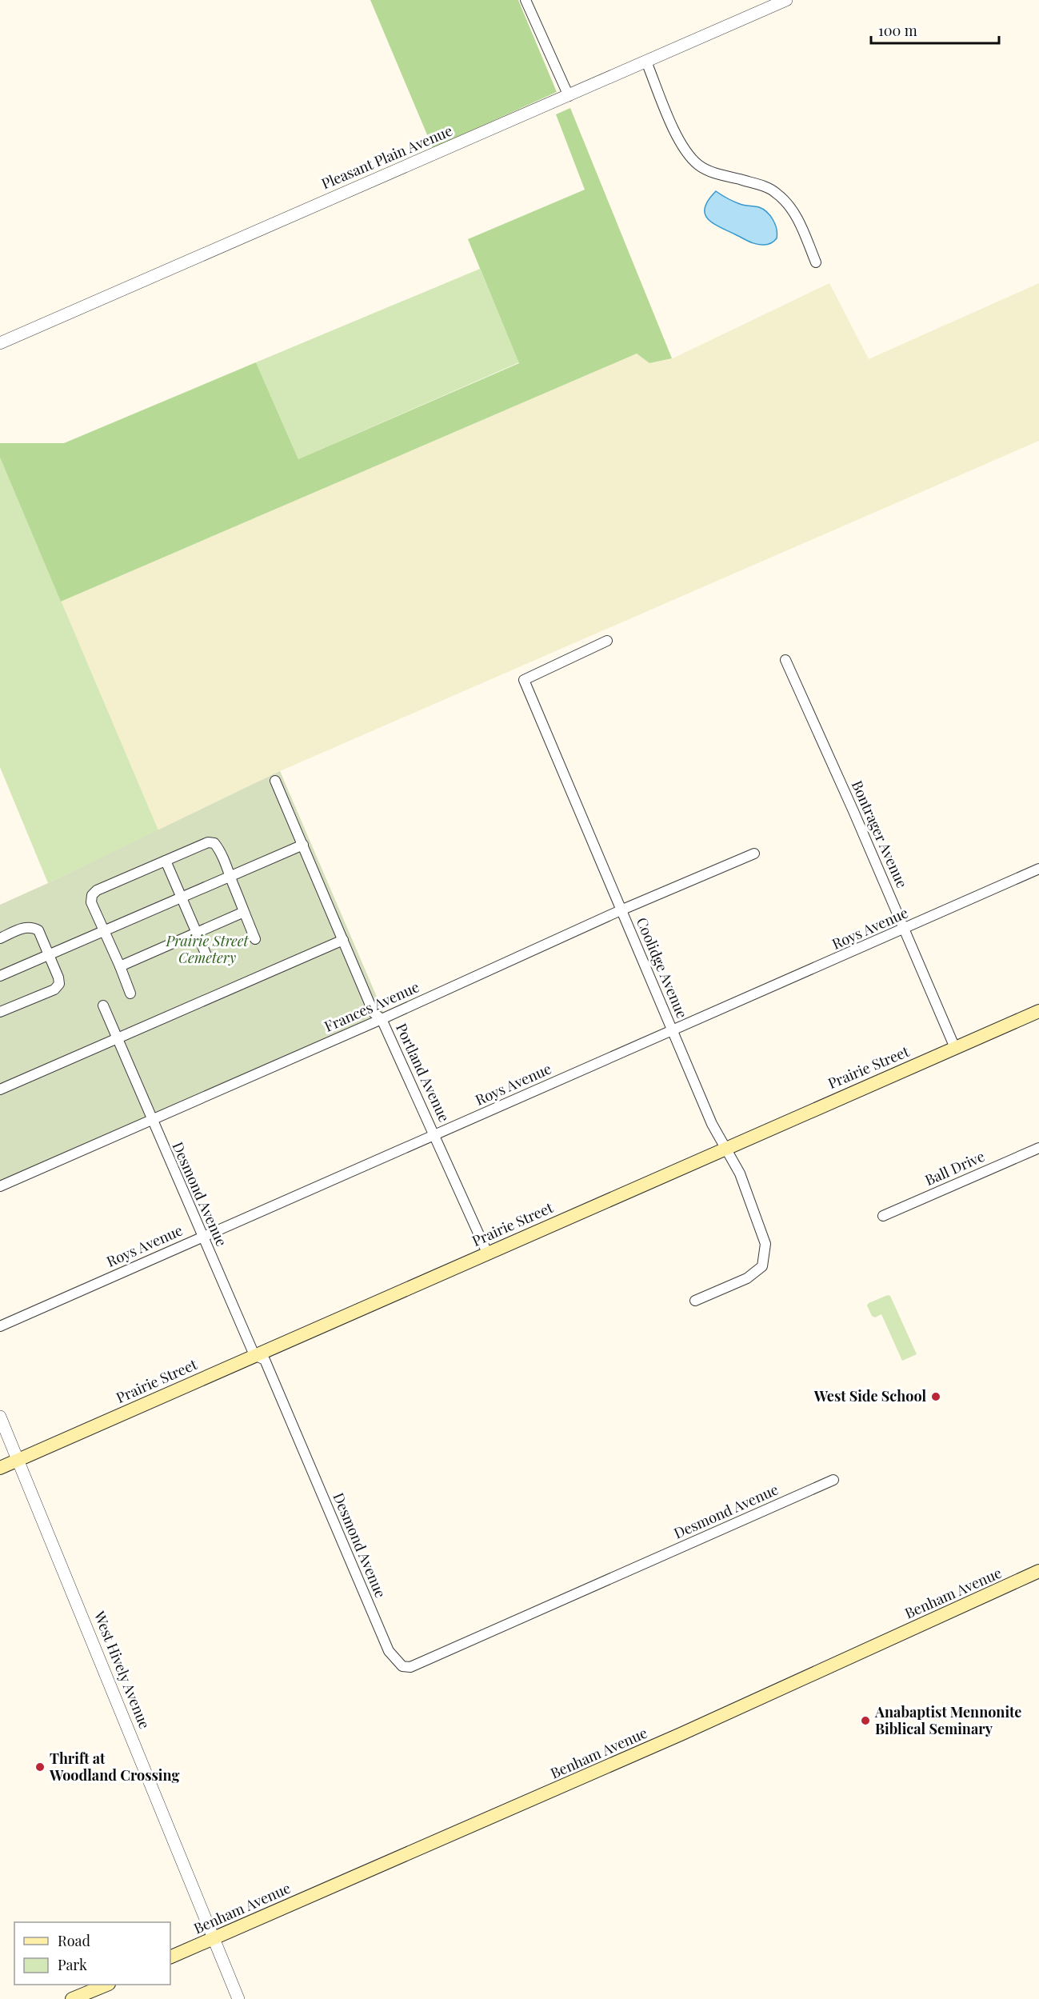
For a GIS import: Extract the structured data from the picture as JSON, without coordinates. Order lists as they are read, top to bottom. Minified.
{"streets":{"main road":["Prairie Street","Benham Avenue"],"street":["Pleasant Plain Avenue","Bontrager Avenue","Roys Avenue","Coolidge Avenue","Frances Avenue","Portland Avenue","Ball Drive","Desmond Avenue","West Hively Avenue"]},"crossings":[["Bontrager Avenue","Roys Avenue"],["Bontrager Avenue","Prairie Street"],["Roys Avenue","Coolidge Avenue"],["Roys Avenue","Portland Avenue"],["Roys Avenue","Desmond Avenue"],["Coolidge Avenue","Frances Avenue"],["Coolidge Avenue","Prairie Street"],["Frances Avenue","Portland Avenue"],["Frances Avenue","Desmond Avenue"],["Prairie Street","Portland Avenue"],["Prairie Street","Desmond Avenue"],["Prairie Street","West Hively Avenue"],["Benham Avenue","West Hively Avenue"]],"parks":["Prairie Street Cemetery"],"places":["West Side School","Anabaptist Mennonite Biblical Seminary","Thrift at Woodland Crossing"],"legend":["Road","Park"],"scale_bar":"100 m"}
